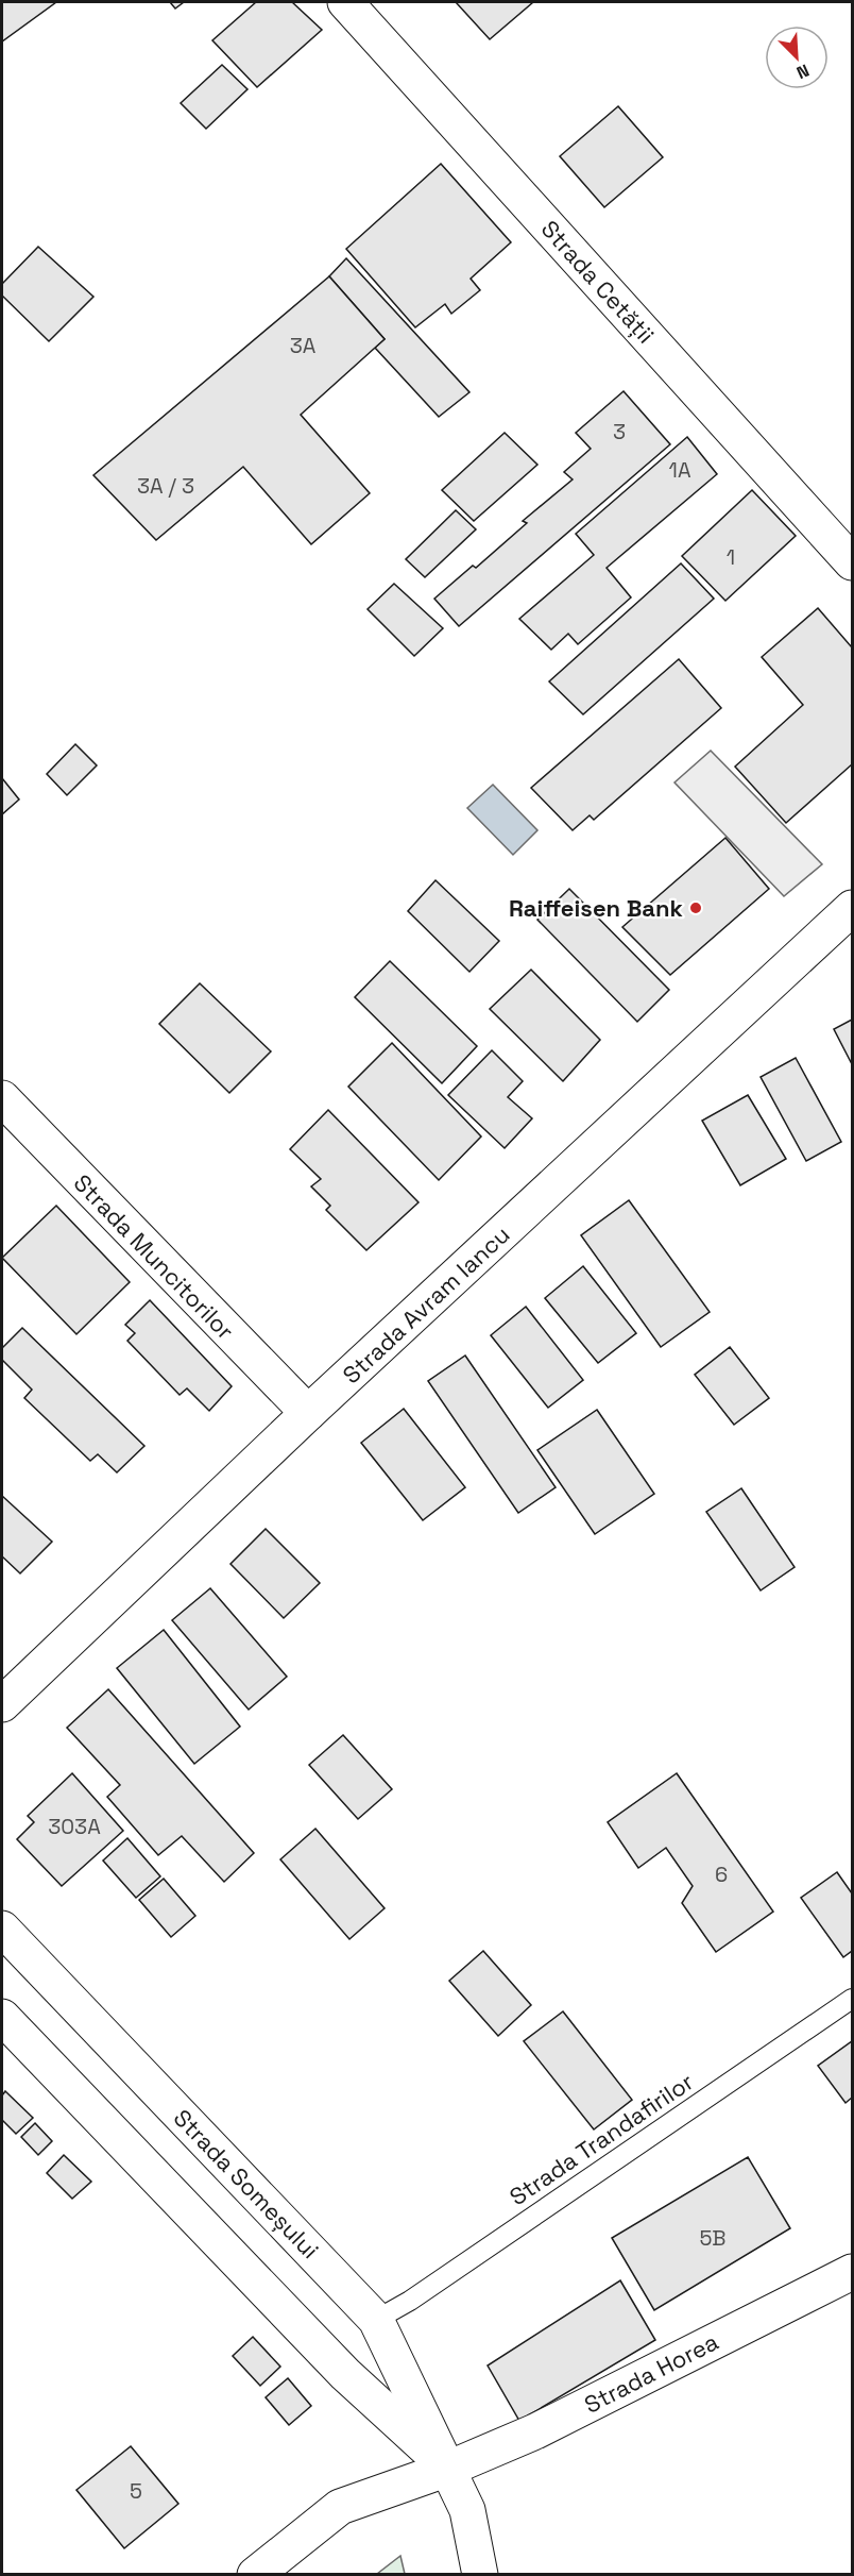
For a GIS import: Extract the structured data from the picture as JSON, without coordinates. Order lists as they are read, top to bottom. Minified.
{"streets":{"street":["Strada Cetății","Strada Muncitorilor","Strada Avram Iancu","Strada Someșului","Strada Horea"],"lane":["Strada Trandafirilor"]},"crossings":[["Strada Muncitorilor","Strada Avram Iancu"],["Strada Trandafirilor","Strada Someșului"],["Strada Someșului","Strada Horea"]],"places":["Raiffeisen Bank"],"house_numbers":["3A","3","1A","3A / 3","1","303A","6","5B","5"],"north":"bottom right"}
